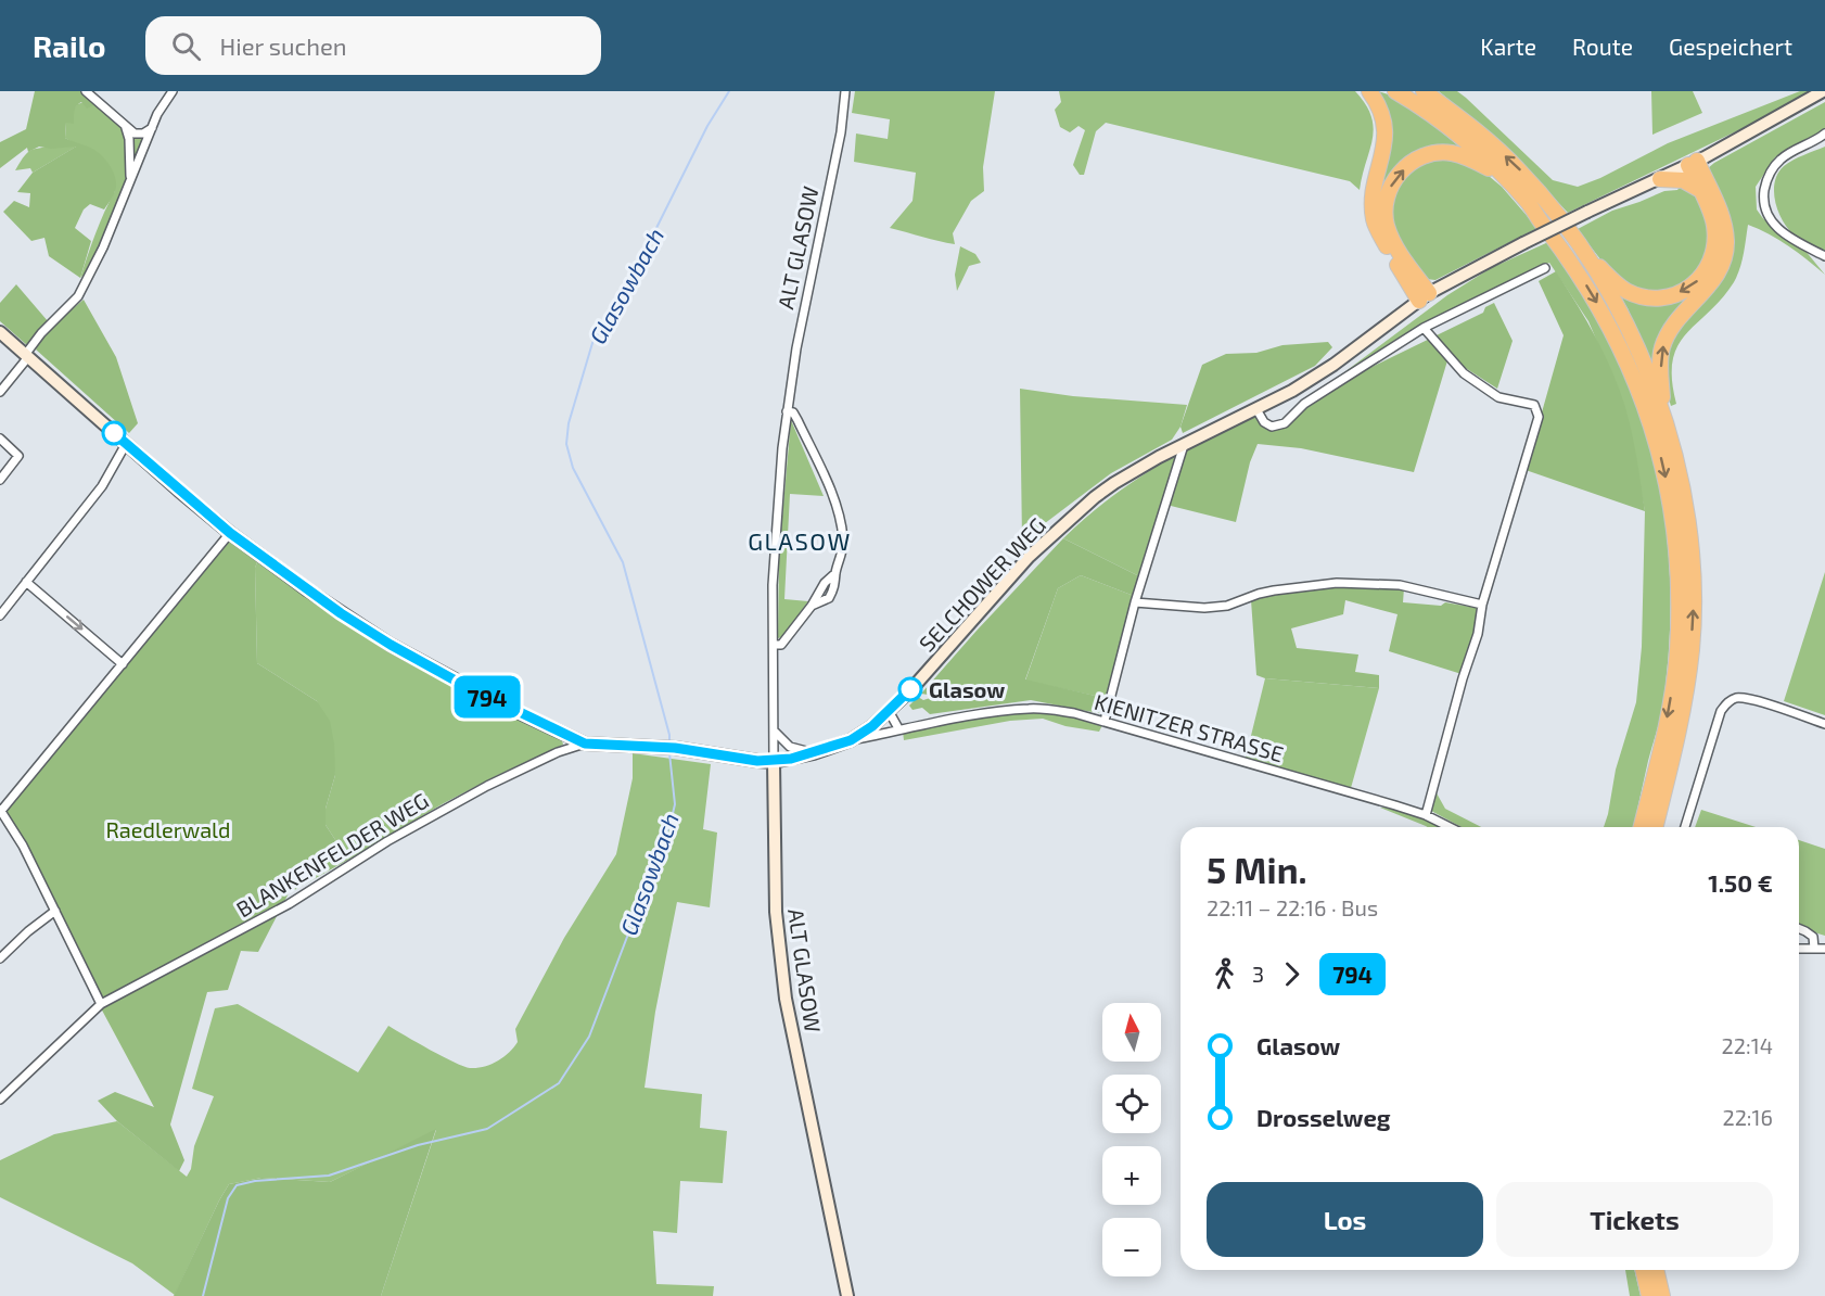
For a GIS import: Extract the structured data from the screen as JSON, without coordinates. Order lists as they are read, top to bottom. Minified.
{"streets":{"street":["ALT GLASOW","SELCHOWER WEG","KIENITZER STRASSE","BLANKENFELDER WEG"]},"crossings":[["ALT GLASOW","SELCHOWER WEG"],["SELCHOWER WEG","KIENITZER STRASSE"],["SELCHOWER WEG","BLANKENFELDER WEG"]],"districts":["GLASOW"],"water":["Glasowbach"],"parks":["Raedlerwald"],"places":["Glasow"],"lines":["bus line 794"],"north":"top","page":{"header":"Railo","search":"Hier suchen","nav":["Karte","Route","Gespeichert"],"on_map":"794","heading":["5 Min.","22:11 – 22:16 · Bus","1.50 €"],"legs":["3","794"],"map_buttons":["+","−"],"list":[{"name":"Glasow","value":"22:14"},{"name":"Drosselweg","value":"22:16"}],"buttons":["Los","Tickets"]}}
